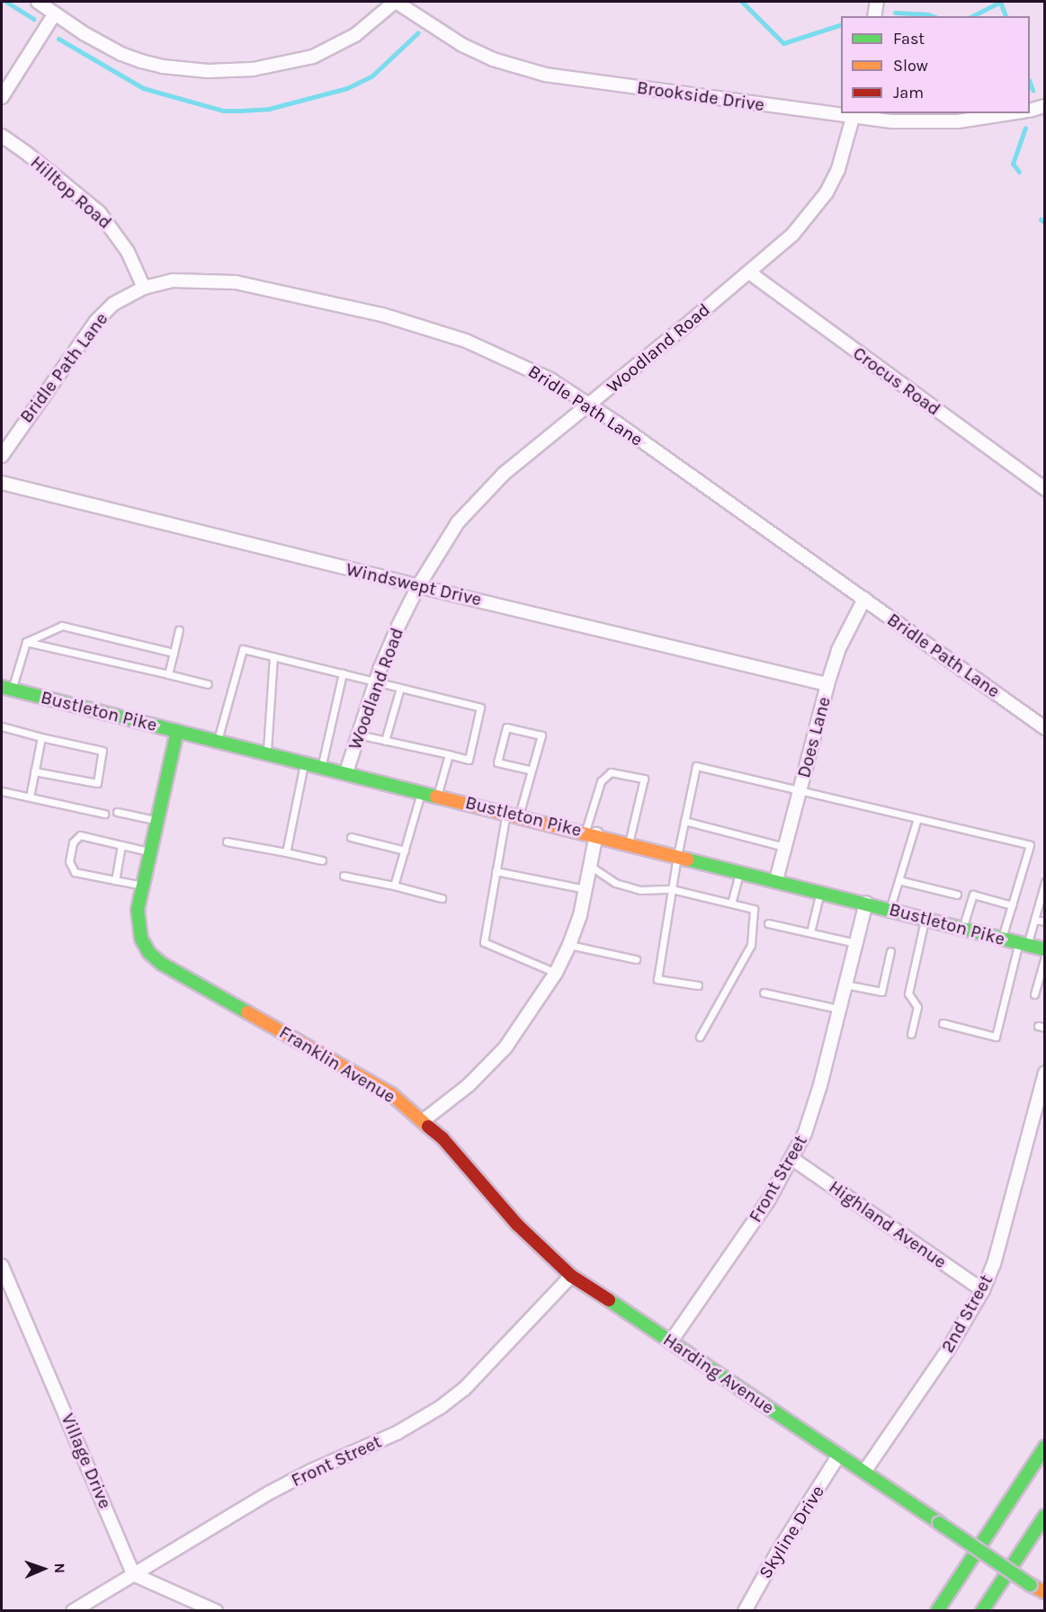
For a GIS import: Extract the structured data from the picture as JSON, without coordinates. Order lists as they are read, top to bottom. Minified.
{"streets":{"main road":["Bustleton Pike","Franklin Avenue","Harding Avenue"],"street":["Brookside Drive","Hilltop Road","Woodland Road","Bridle Path Lane","Crocus Road","Windswept Drive","Does Lane","Front Street","Highland Avenue","2nd Street","Village Drive","Skyline Drive"]},"crossings":[["Brookside Drive","Woodland Road"],["Hilltop Road","Bridle Path Lane"],["Woodland Road","Bridle Path Lane"],["Woodland Road","Crocus Road"],["Woodland Road","Windswept Drive"],["Woodland Road","Bustleton Pike"],["Bridle Path Lane","Does Lane"],["Windswept Drive","Does Lane"],["Bustleton Pike","Does Lane"],["Bustleton Pike","Franklin Avenue"],["Bustleton Pike","Front Street"],["Franklin Avenue","Harding Avenue"],["Front Street","Highland Avenue"],["Front Street","Harding Avenue"],["Front Street","Village Drive"],["Highland Avenue","2nd Street"],["2nd Street","Harding Avenue"],["Harding Avenue","Skyline Drive"]],"legend":["Fast","Slow","Jam"],"north":"right"}
